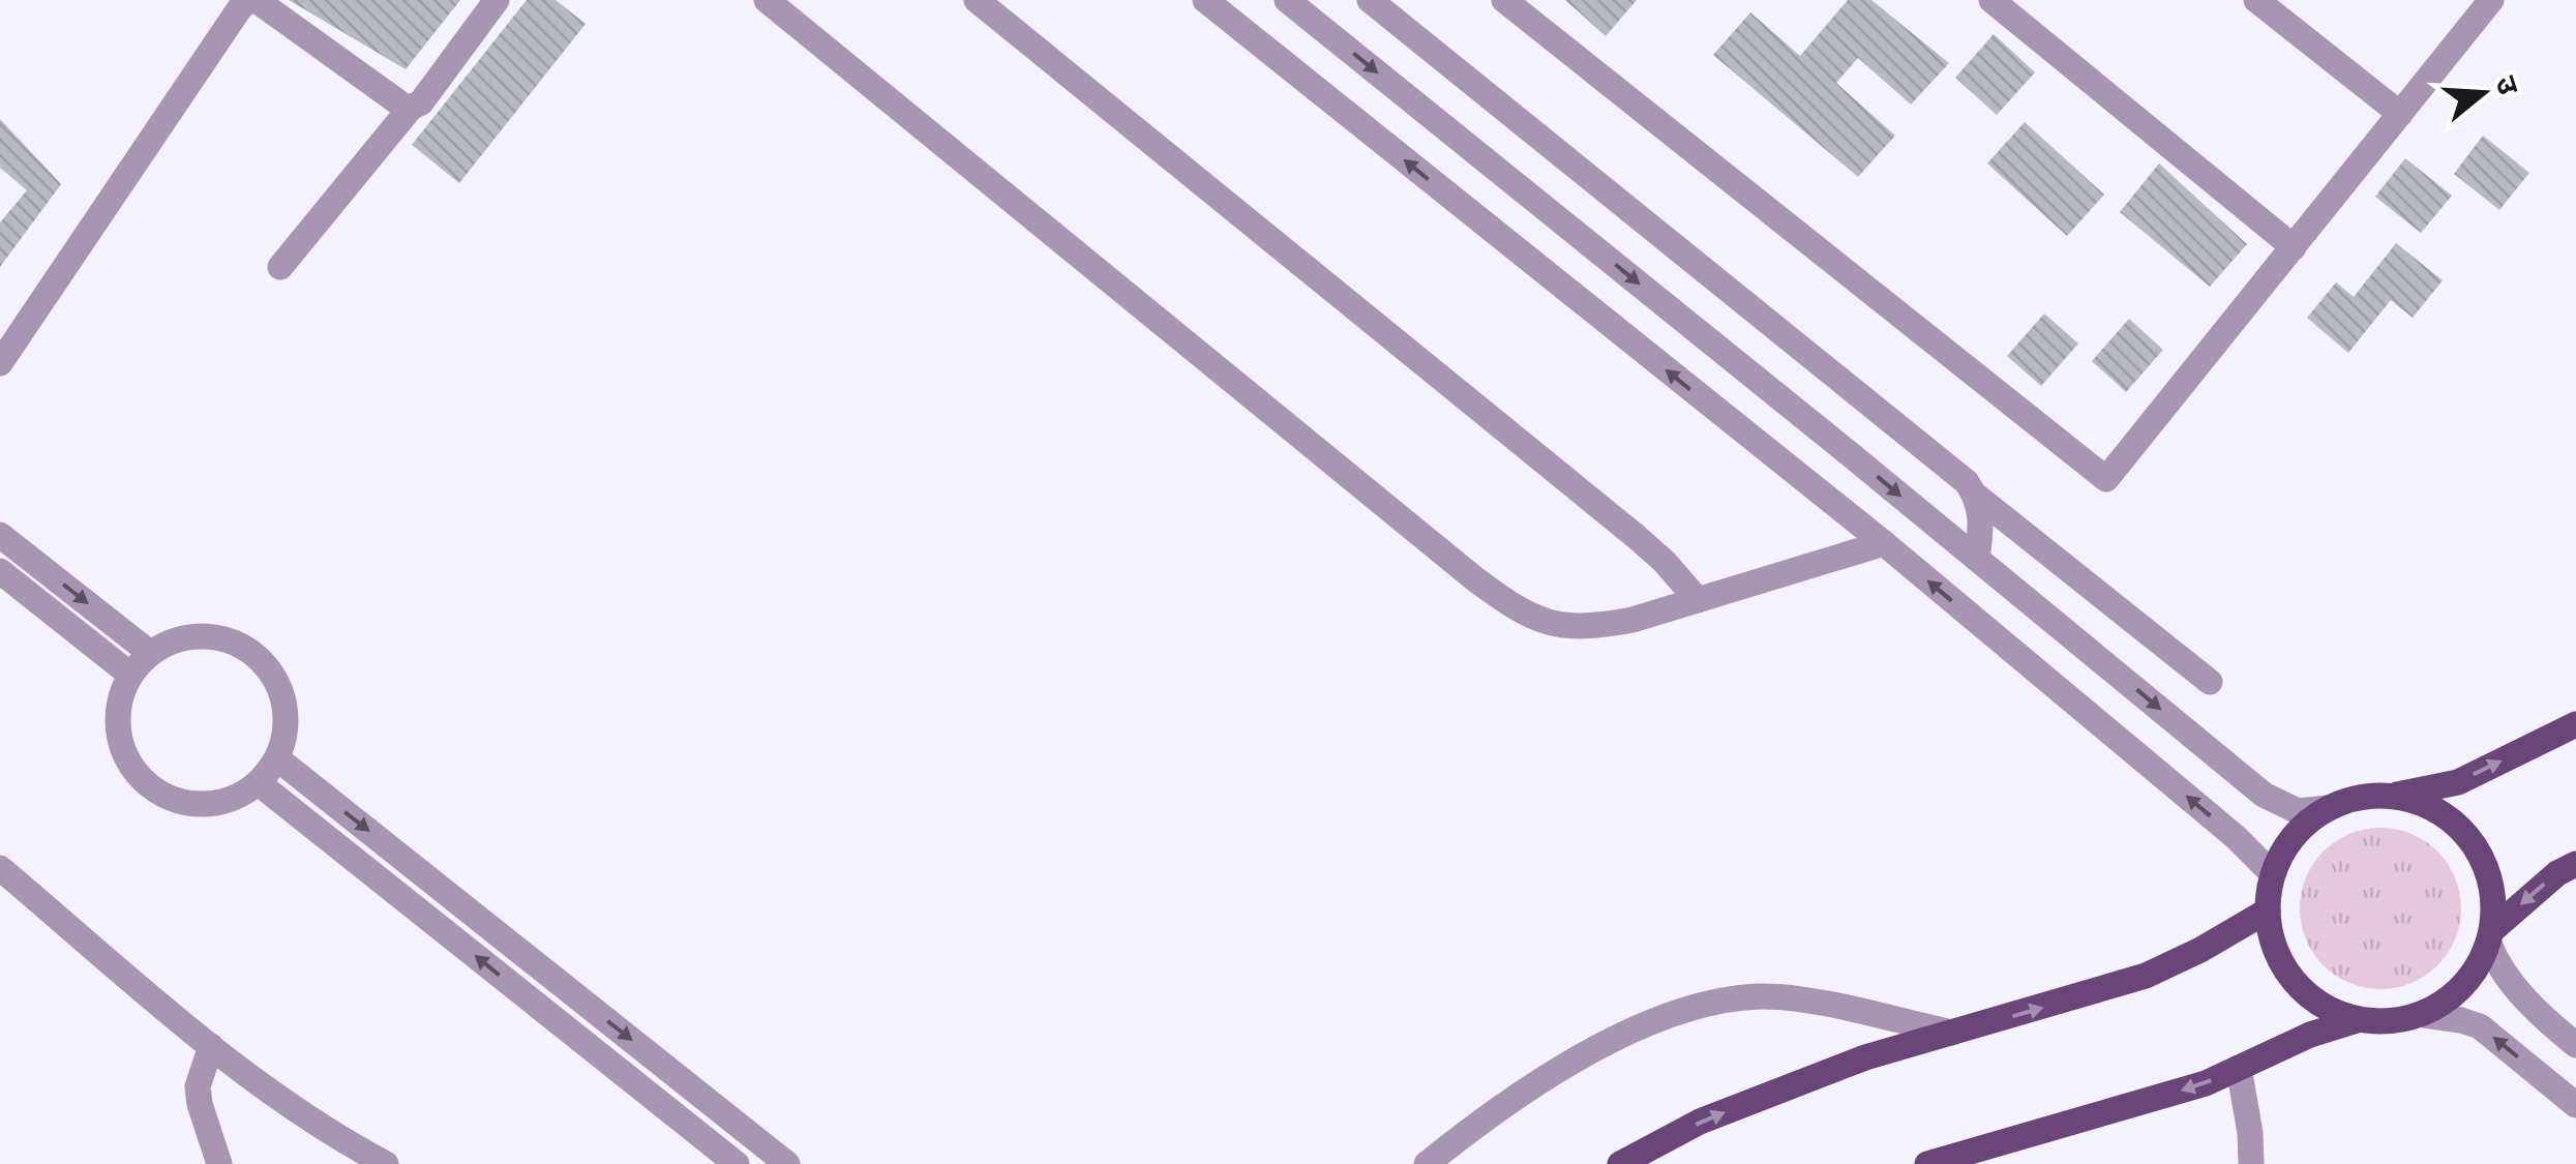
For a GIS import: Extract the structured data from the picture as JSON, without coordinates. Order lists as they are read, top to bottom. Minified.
{"north":"right"}
